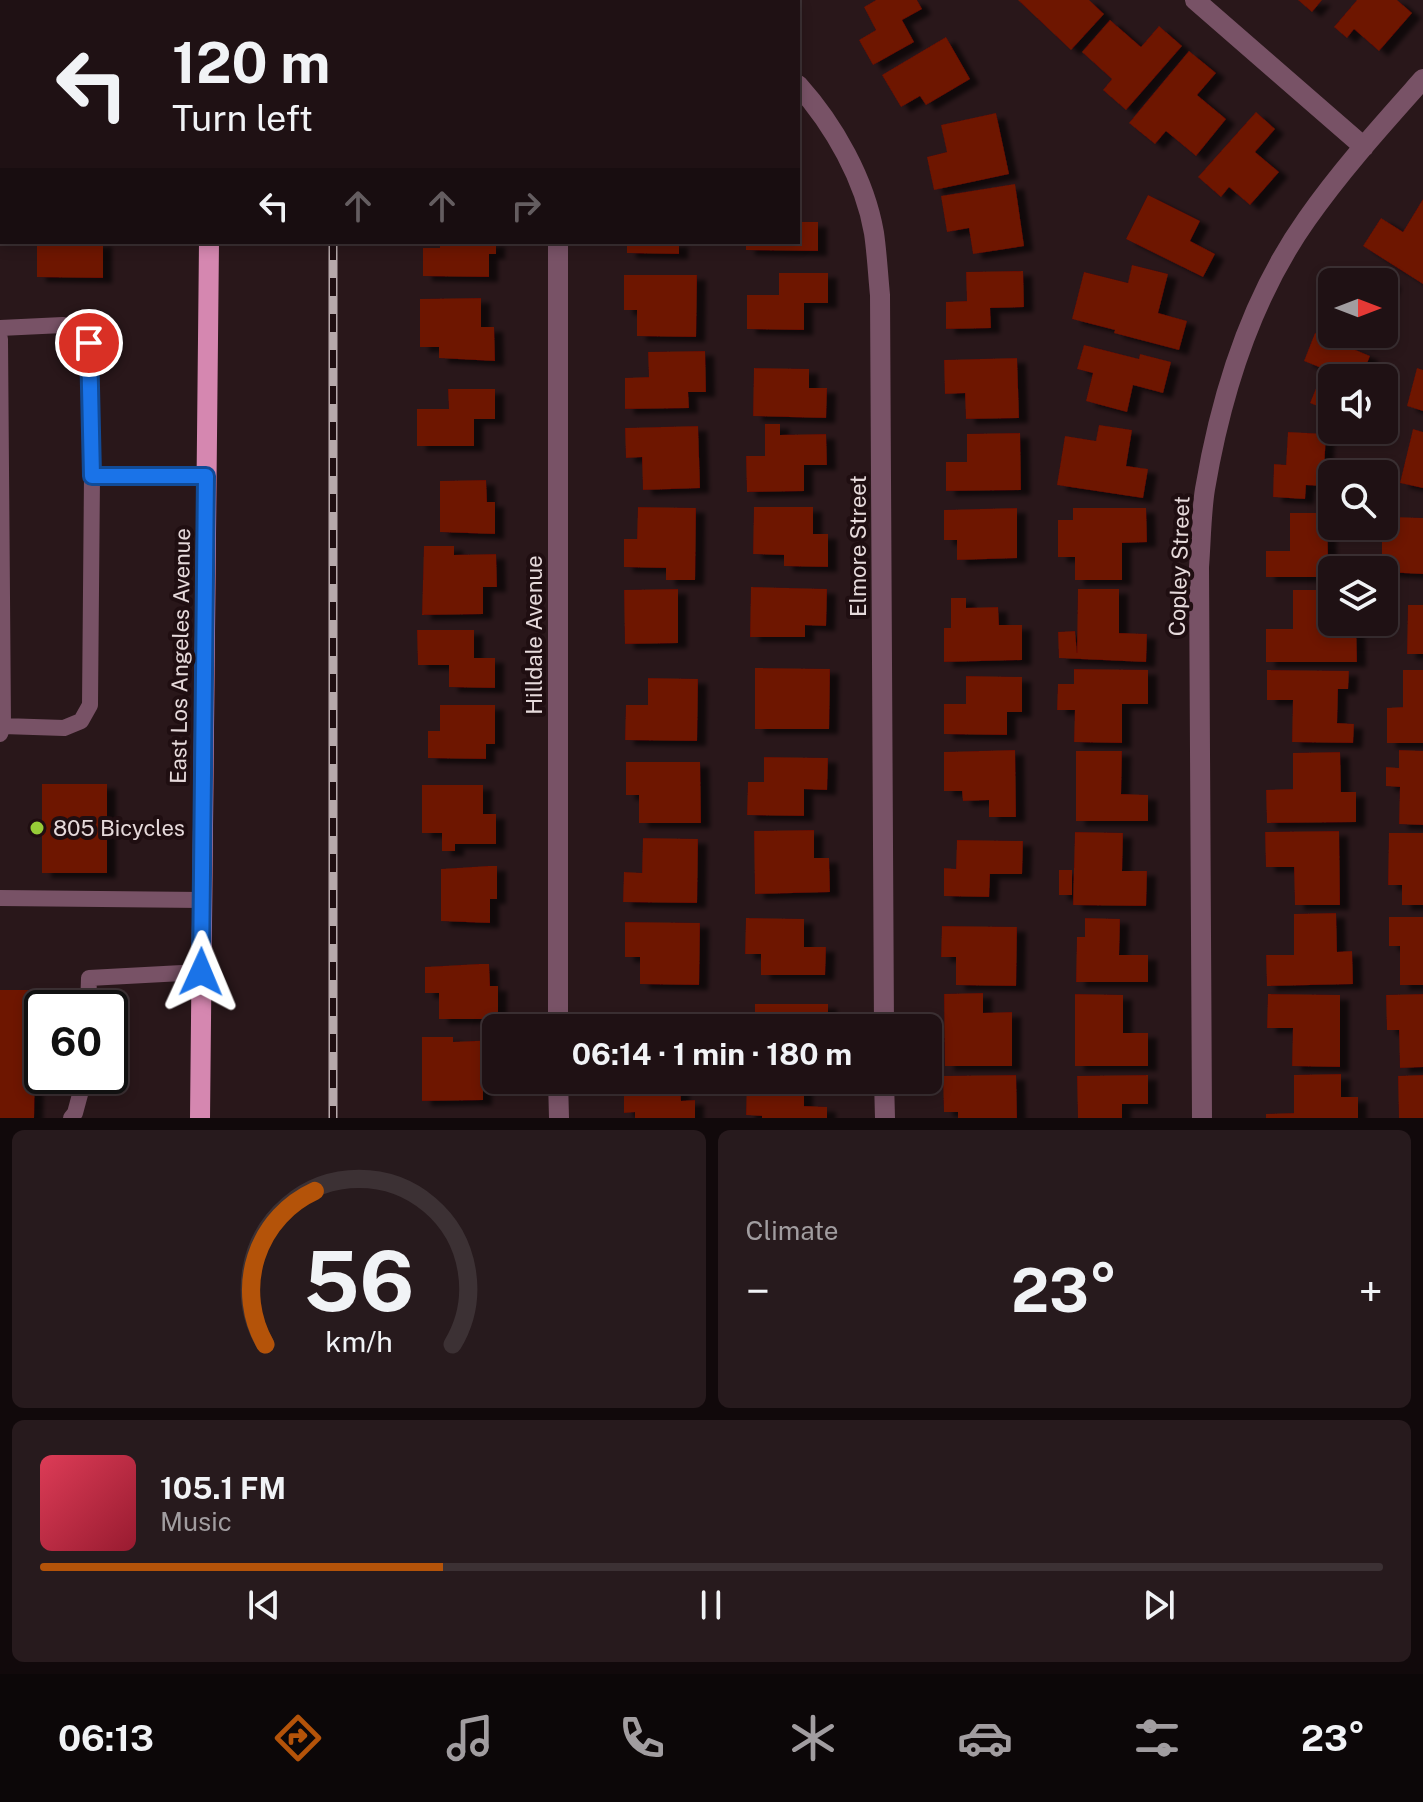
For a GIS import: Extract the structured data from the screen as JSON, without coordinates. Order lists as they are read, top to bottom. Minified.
{"streets":{"main road":["East Los Angeles Avenue"],"street":["Elmore Street","Copley Street","Hilldale Avenue"]},"places":["805 Bicycles"],"north":"right","page":{"turn":["120 m","Turn left"],"limit":"60","trip":"06:14 · 1 min · 180 m","tile":"Climate","heat":["−","23°","+"],"song":["105.1 FM","Music"],"tabs":["06:13","23°"],"gauge":["56","km/h"]}}
